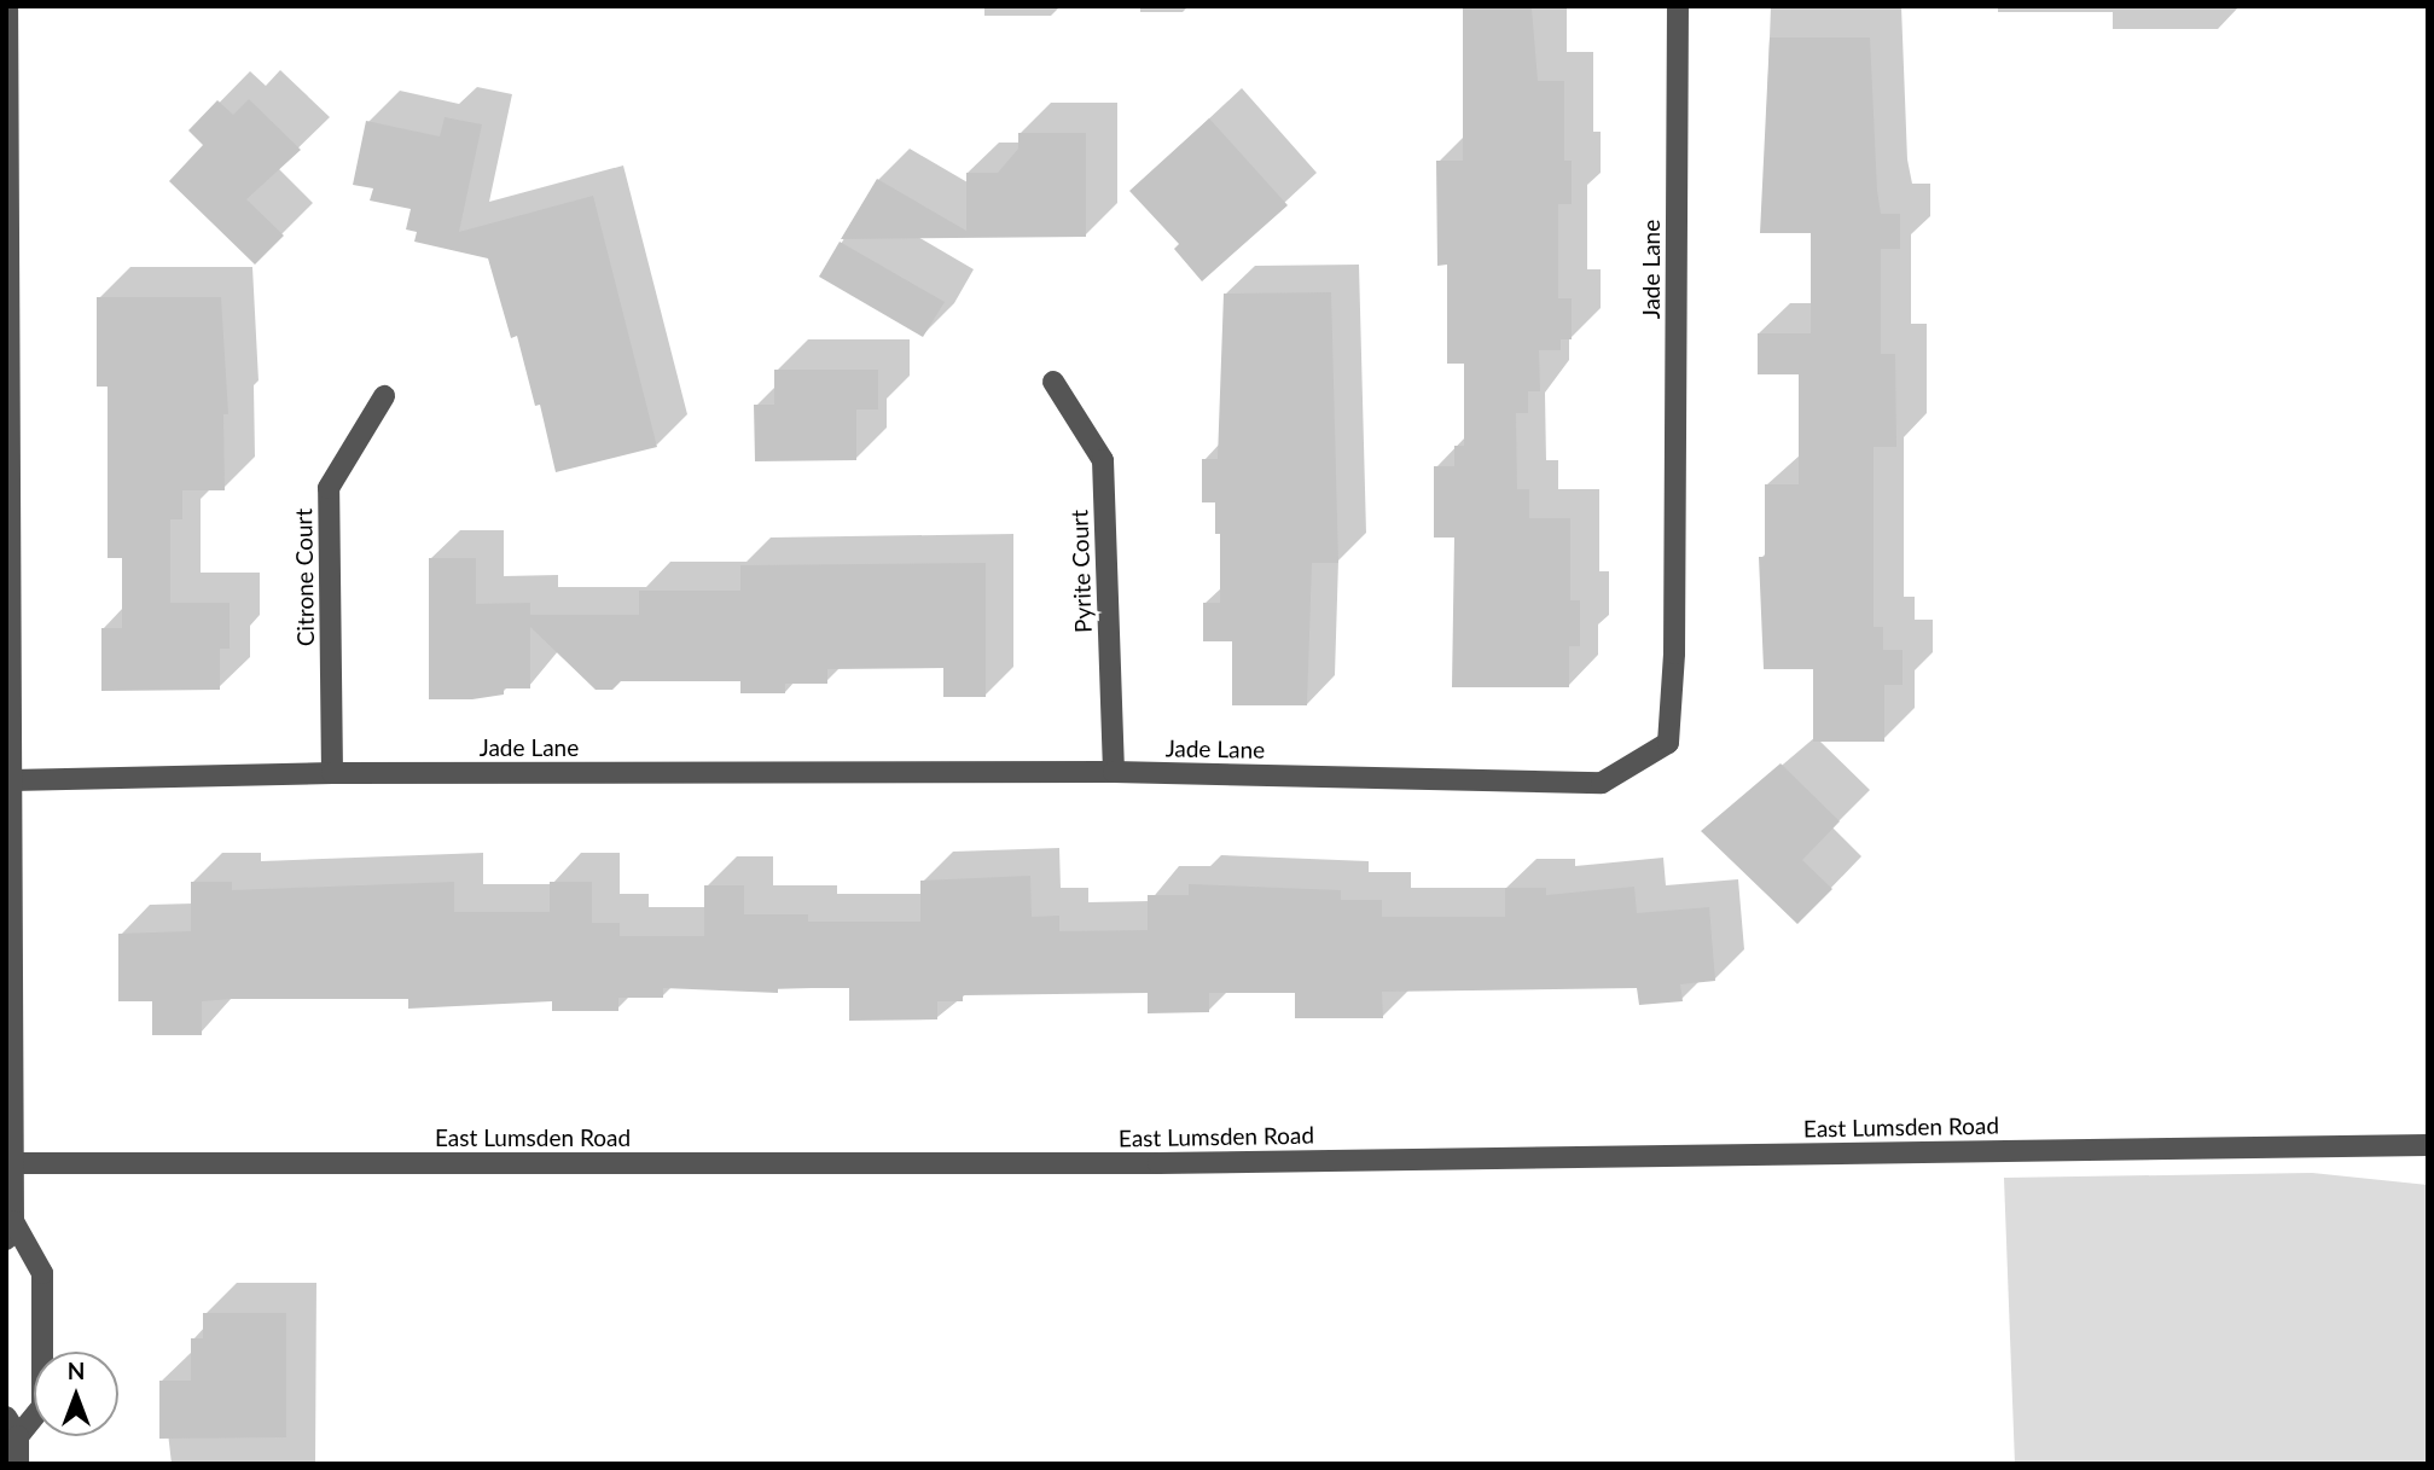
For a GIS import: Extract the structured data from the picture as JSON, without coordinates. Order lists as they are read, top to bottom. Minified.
{"streets":{"street":["Jade Lane","Pyrite Court","Citrone Court","East Lumsden Road"]},"crossings":[["Jade Lane","Pyrite Court"],["Jade Lane","Citrone Court"]],"north":"top"}
